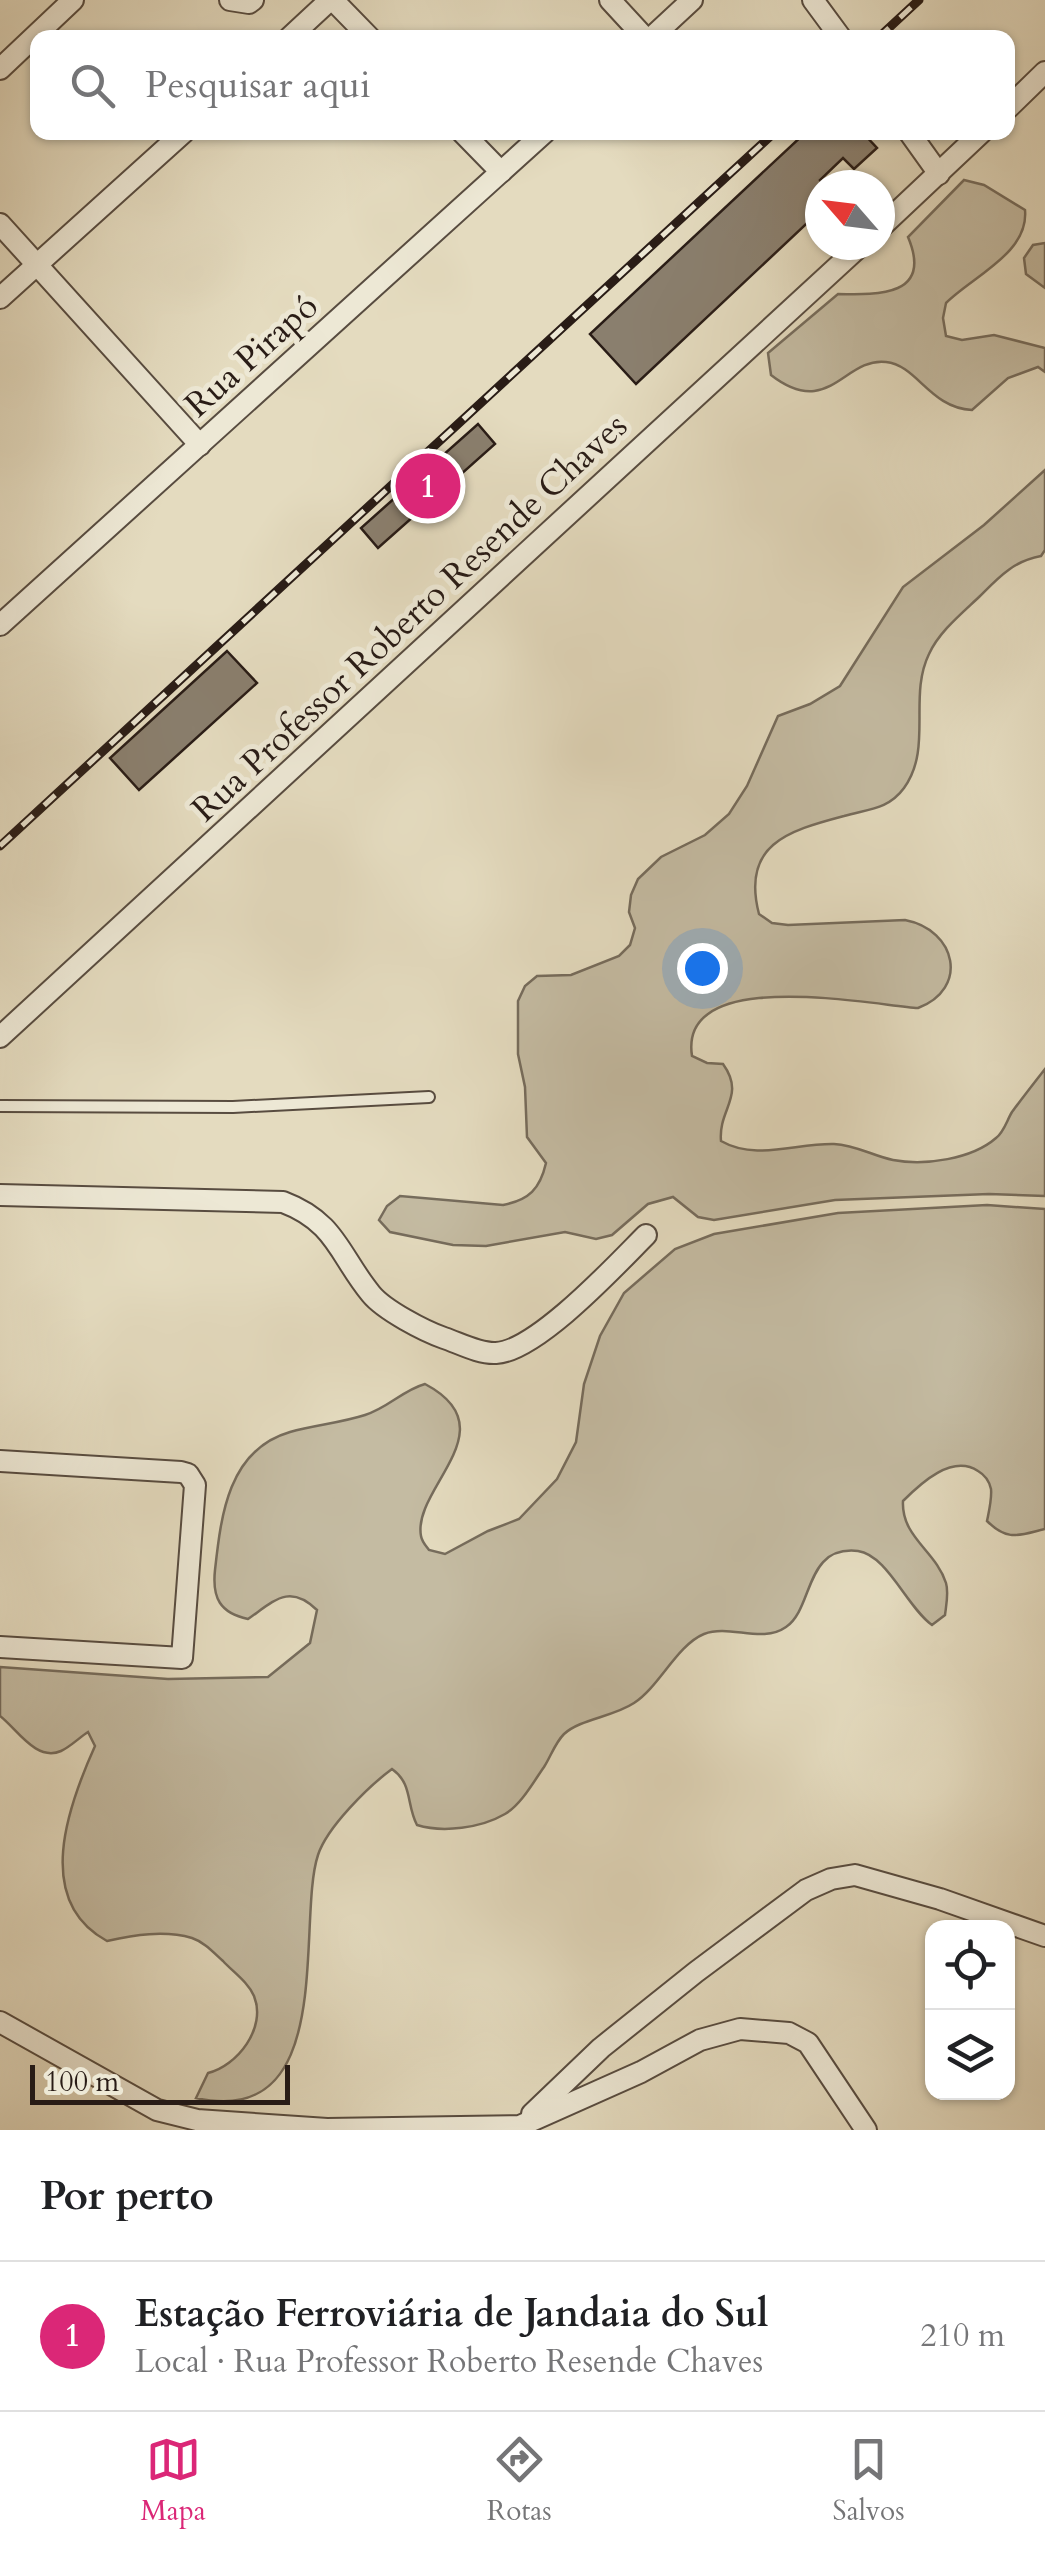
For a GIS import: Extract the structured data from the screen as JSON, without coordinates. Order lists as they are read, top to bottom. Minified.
{"streets":{"street":["Rua Pirapó","Rua Professor Roberto Resende Chaves"]},"scale_bar":"100 m","north":"top left","page":{"search":"Pesquisar aqui","pins":"1","scale":"100 m","heading":"Por perto","list":[{"mark":"1","name":"Estação Ferroviária de Jandaia do Sul","note":"Local · Rua Professor Roberto Resende Chaves","value":"210 m"}],"nav":["Mapa","Rotas","Salvos"]}}
